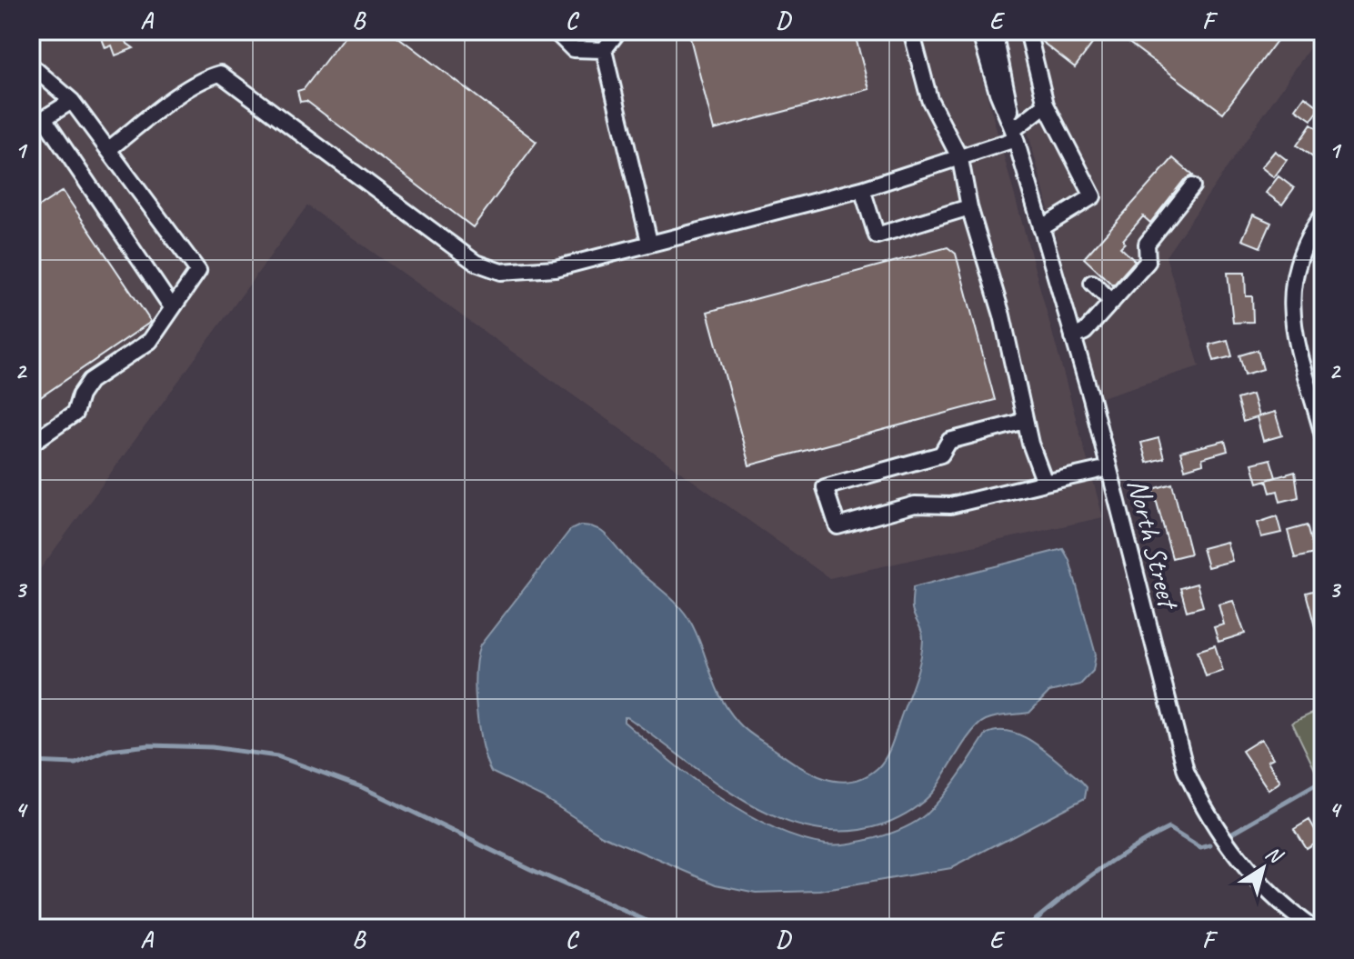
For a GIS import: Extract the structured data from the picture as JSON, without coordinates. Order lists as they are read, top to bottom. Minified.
{"streets":{"street":["North Street"]},"north":"top right","grid":{"columns":["A","B","C","D","E","F"],"rows":["1","2","3","4"]}}
